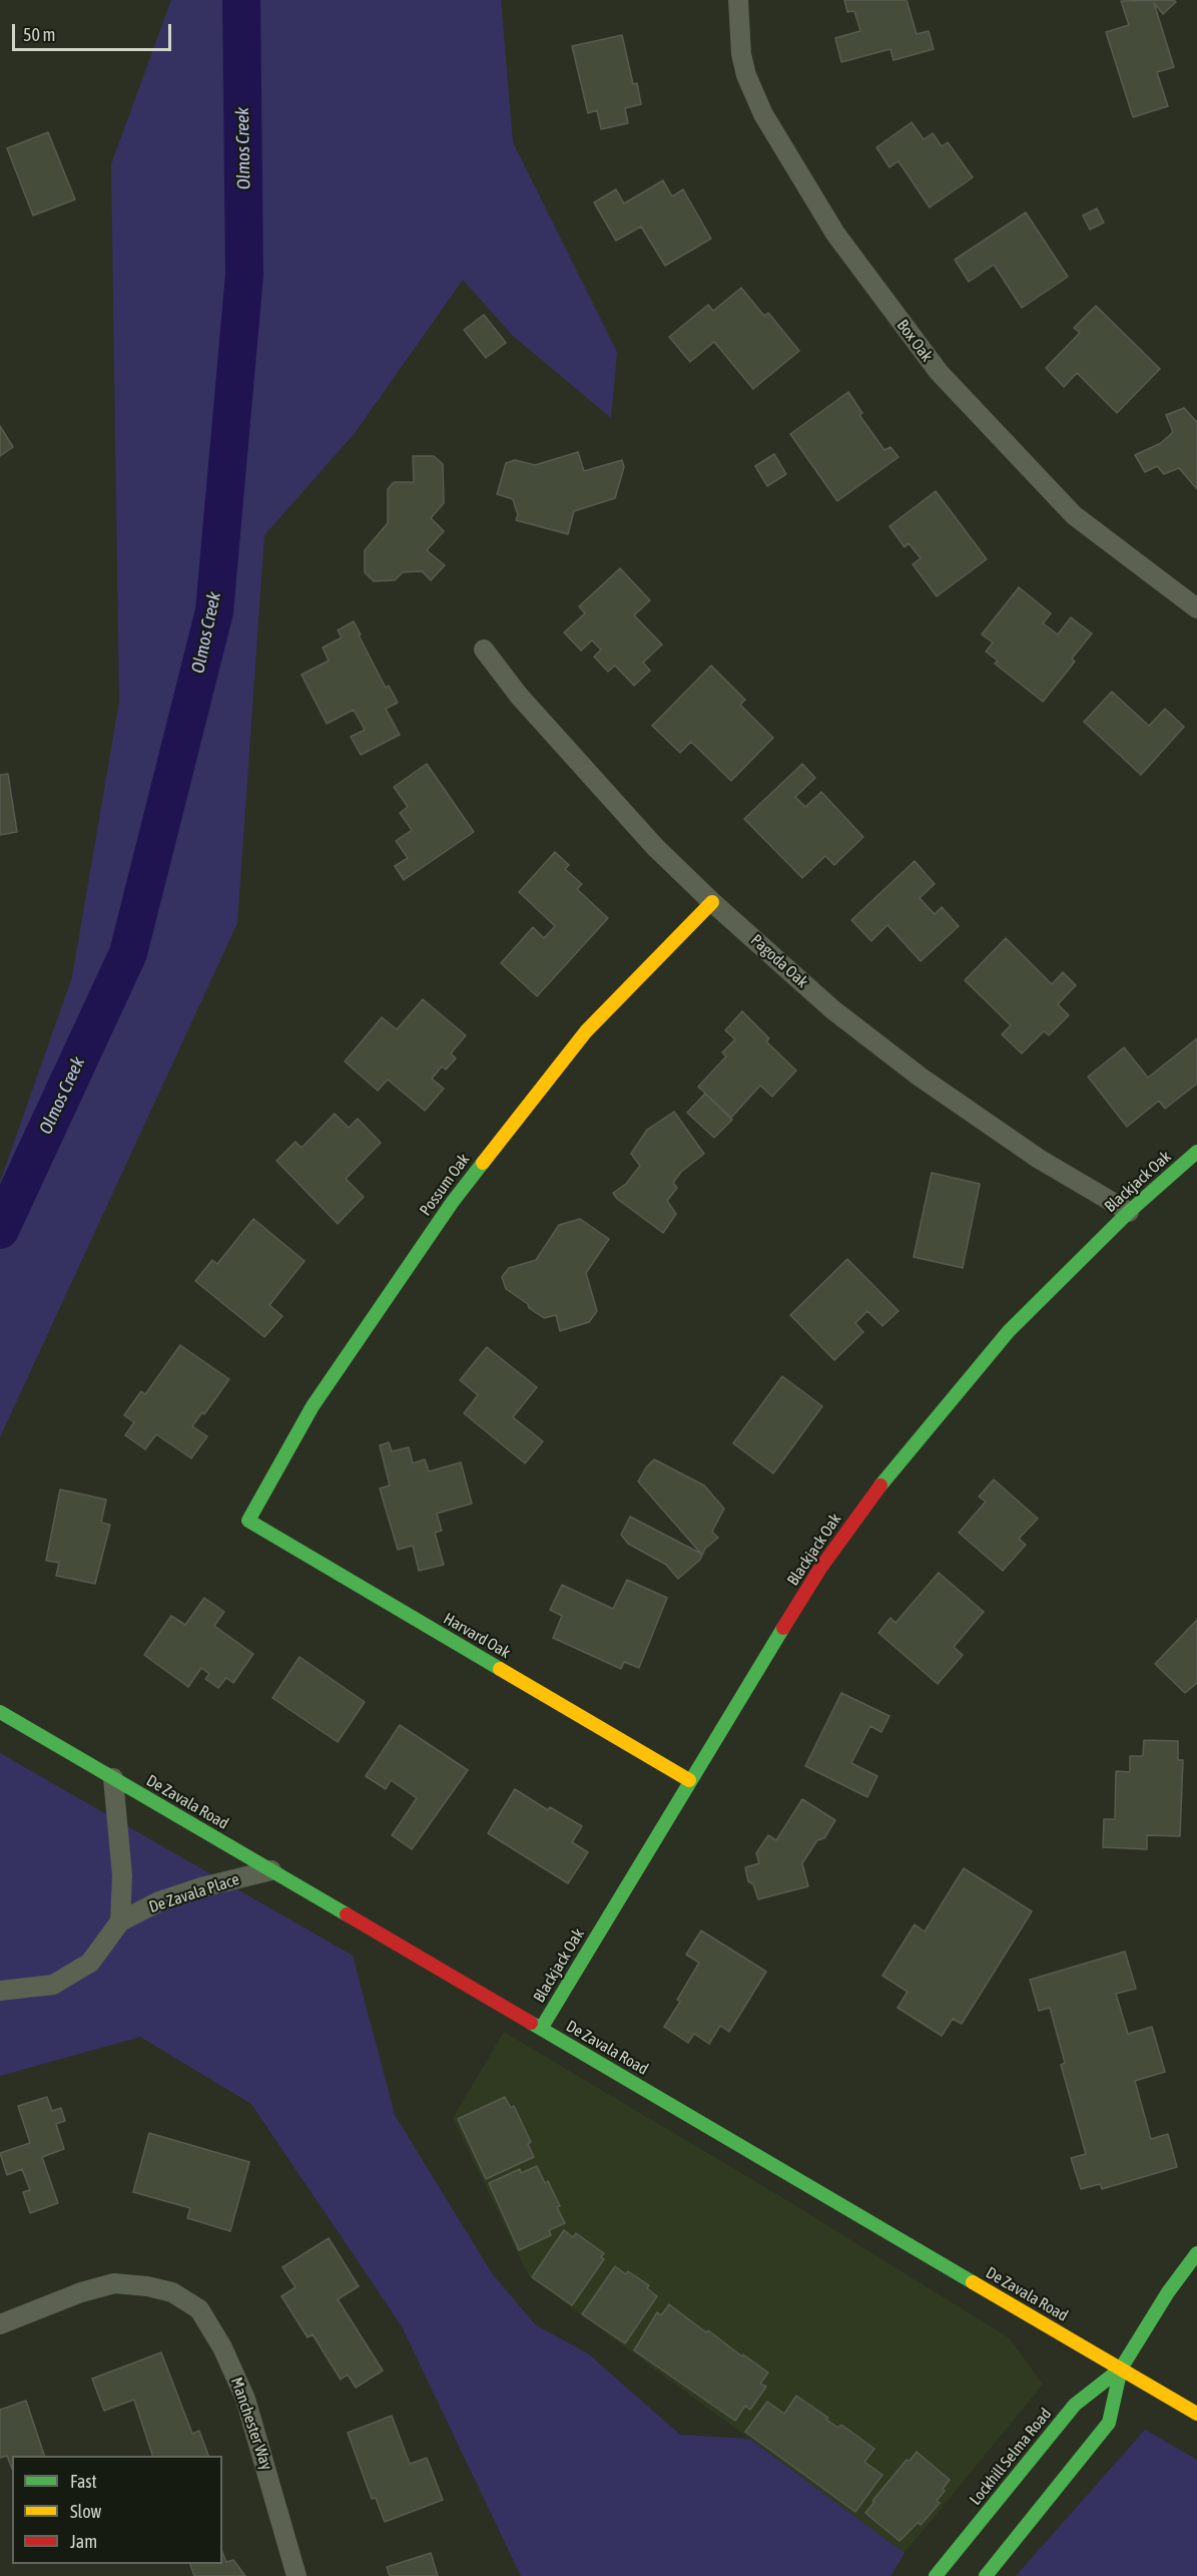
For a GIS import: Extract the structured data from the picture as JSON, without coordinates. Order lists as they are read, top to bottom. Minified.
{"streets":{"street":["Box Oak","Pagoda Oak","Blackjack Oak","Possum Oak","Harvard Oak","De Zavala Road","De Zavala Place","Manchester Way","Lockhill Selma Road"]},"crossings":[["Pagoda Oak","Blackjack Oak"],["Pagoda Oak","Possum Oak"],["Blackjack Oak","Harvard Oak"],["Blackjack Oak","De Zavala Road"],["Possum Oak","Harvard Oak"],["De Zavala Road","De Zavala Place"],["De Zavala Road","Lockhill Selma Road"]],"water":["Olmos Creek"],"legend":["Fast","Slow","Jam"],"scale_bar":"50 m"}
